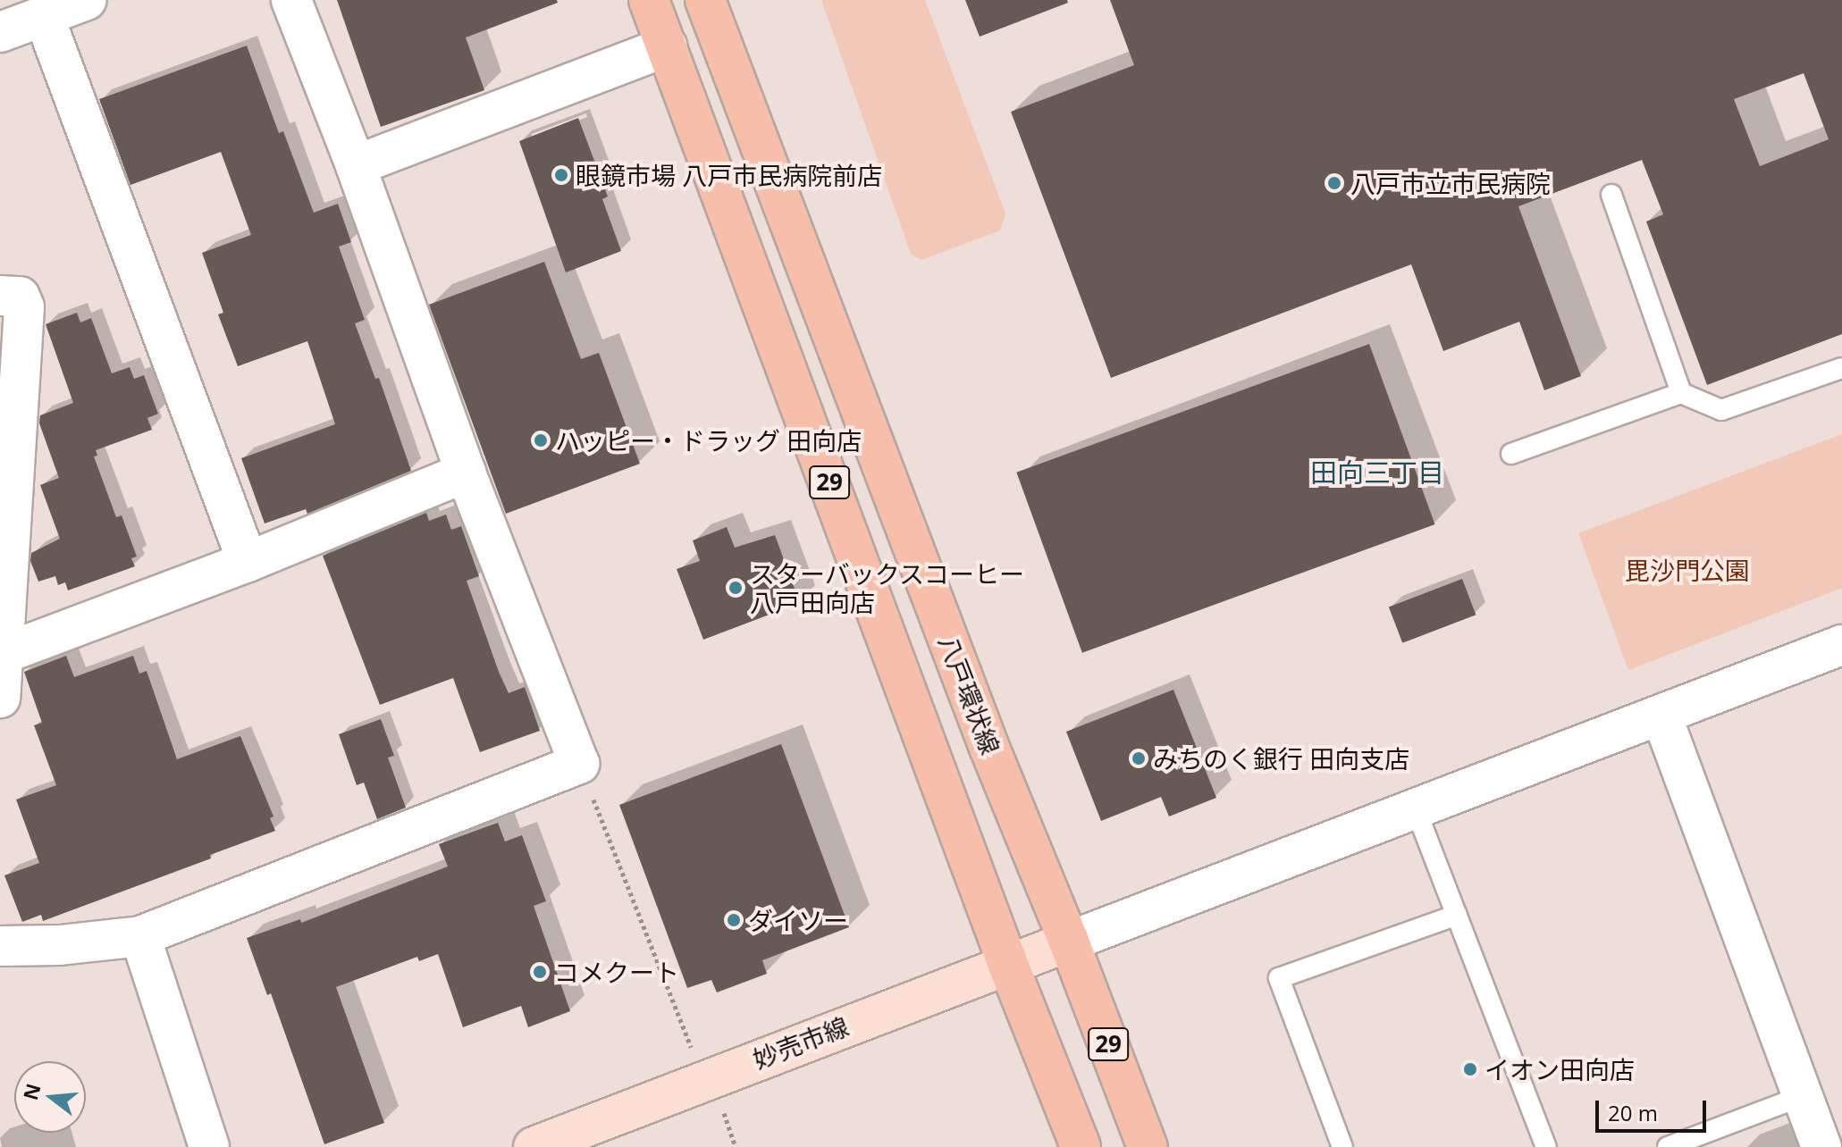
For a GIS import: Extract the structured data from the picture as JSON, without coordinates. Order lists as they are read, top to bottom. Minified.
{"streets":{"main road":["29","八戸環状線","妙売市線"]},"crossings":[["29","妙売市線"],["八戸環状線","妙売市線"]],"districts":["田向三丁目"],"parks":["毘沙門公園"],"places":["眼鏡市場 八戸市民病院前店","八戸市立市民病院","ハッピー・ドラッグ 田向店","スターバックスコーヒー 八戸田向店","みちのく銀行 田向支店","ダイソー","コメクート","イオン田向店"],"scale_bar":"20 m","north":"left"}
